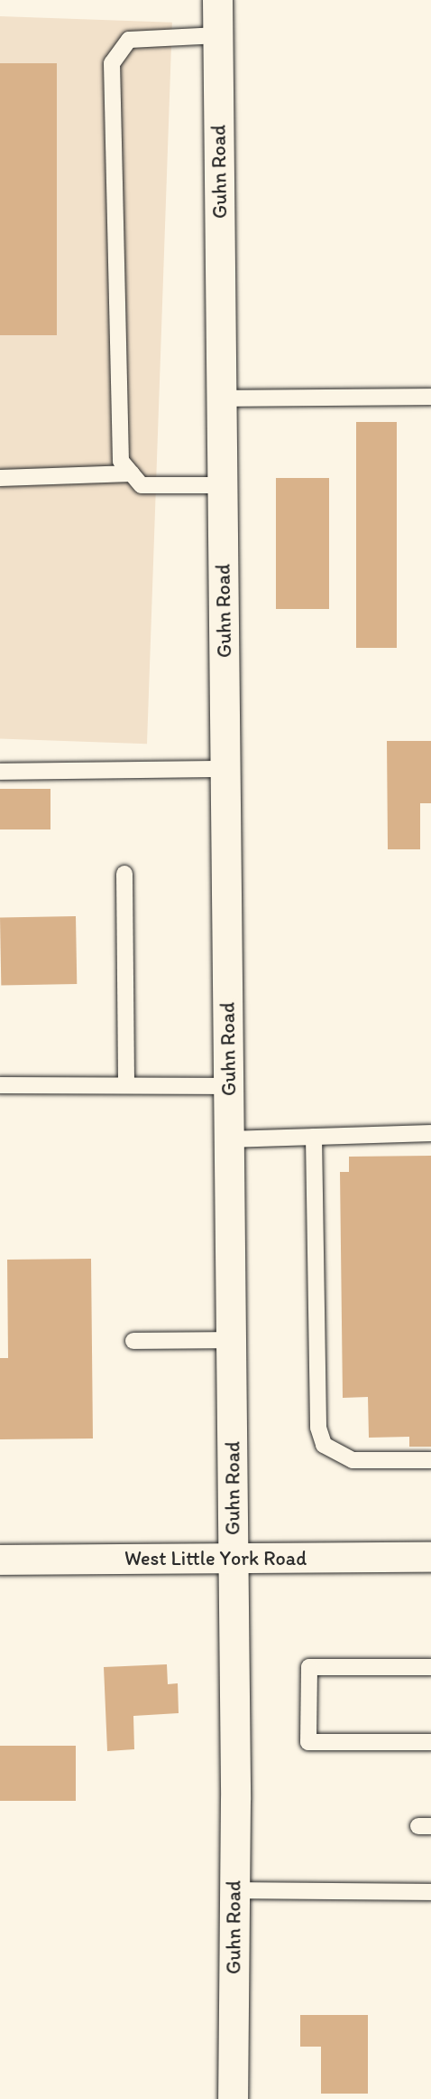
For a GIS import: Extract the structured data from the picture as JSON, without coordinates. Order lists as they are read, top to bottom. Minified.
{"streets":{"street":["Guhn Road","West Little York Road"]},"crossings":[["Guhn Road","West Little York Road"]]}
